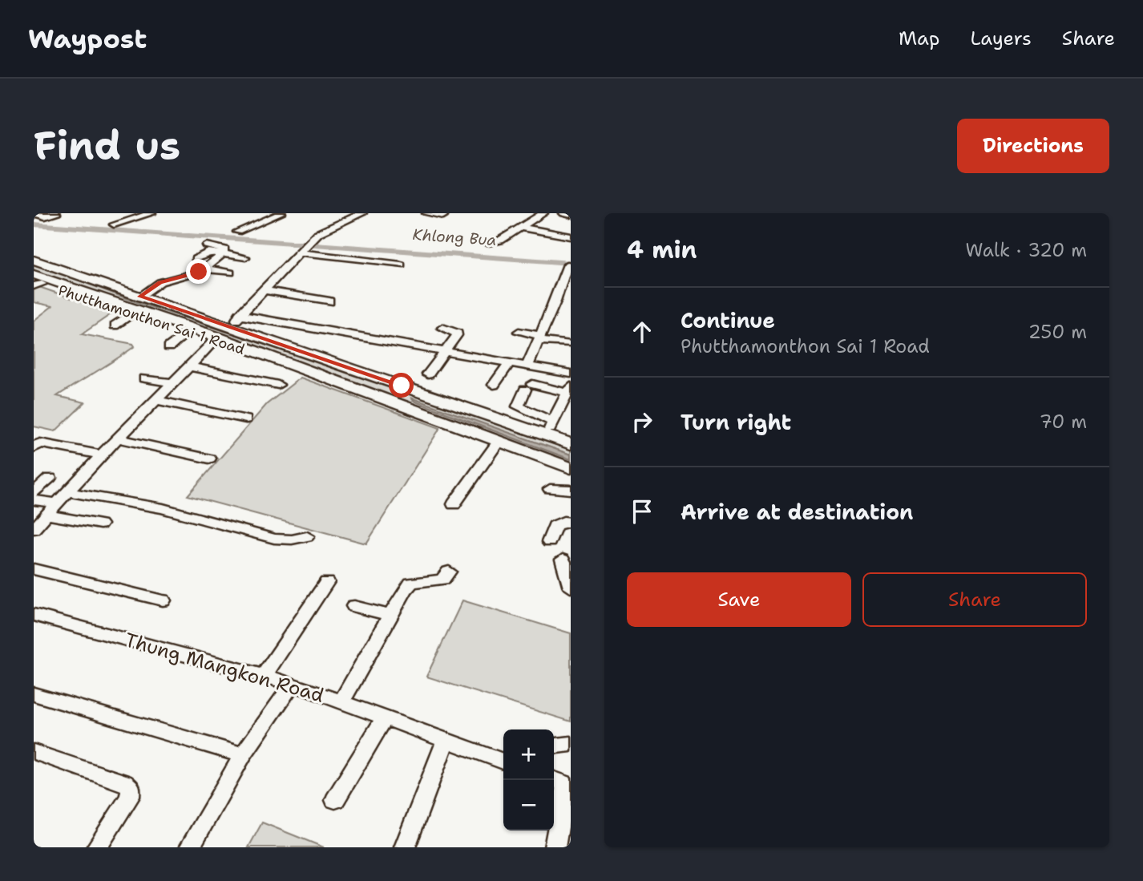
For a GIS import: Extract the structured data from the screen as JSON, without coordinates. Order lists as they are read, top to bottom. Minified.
{"streets":{"main road":["Phutthamonthon Sai 1 Road"],"street":["Thung Mangkon Road"]},"water":["Khlong Bua"],"page":{"header":"Waypost","nav":["Map","Layers","Share"],"buttons":["Directions",["Save","Share"]],"title":"Find us","heading":["4 min","Walk · 320 m"],"list":[["Continue","Phutthamonthon Sai 1 Road","250 m"],["Turn right","70 m"],"Arrive at destination"],"map_buttons":["+","−"]}}
